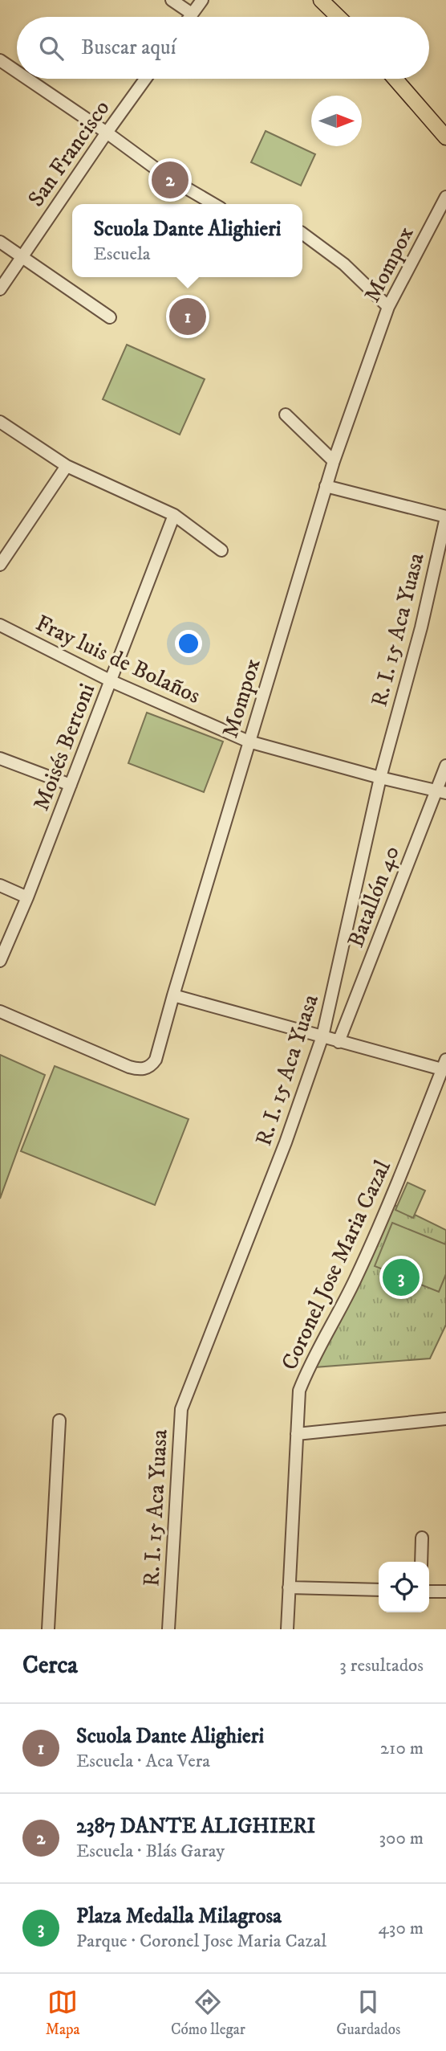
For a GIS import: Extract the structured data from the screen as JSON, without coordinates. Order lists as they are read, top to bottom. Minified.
{"streets":{"street":["San Francisco","Mompox","R. I. 15 Aca Yuasa","Fray luis de Bolaños","Moisés Bertoni","Batallón 40","Coronel Jose Maria Cazal"]},"crossings":[["Mompox","Fray luis de Bolaños"],["R. I. 15 Aca Yuasa","Fray luis de Bolaños"],["Fray luis de Bolaños","Moisés Bertoni"],["Fray luis de Bolaños","Batallón 40"]],"north":"right","page":{"search":"Buscar aquí","pins":["2","1","3"],"popup":["Scuola Dante Alighieri","Escuela"],"heading":["Cerca","3 resultados"],"list":[{"mark":"1","name":"Scuola Dante Alighieri","note":"Escuela · Aca Vera","value":"210 m"},{"mark":"2","name":"2387 DANTE ALIGHIERI","note":"Escuela · Blás Garay","value":"300 m"},{"mark":"3","name":"Plaza Medalla Milagrosa","note":"Parque · Coronel Jose Maria Cazal","value":"430 m"}],"nav":["Mapa","Cómo llegar","Guardados"]}}
